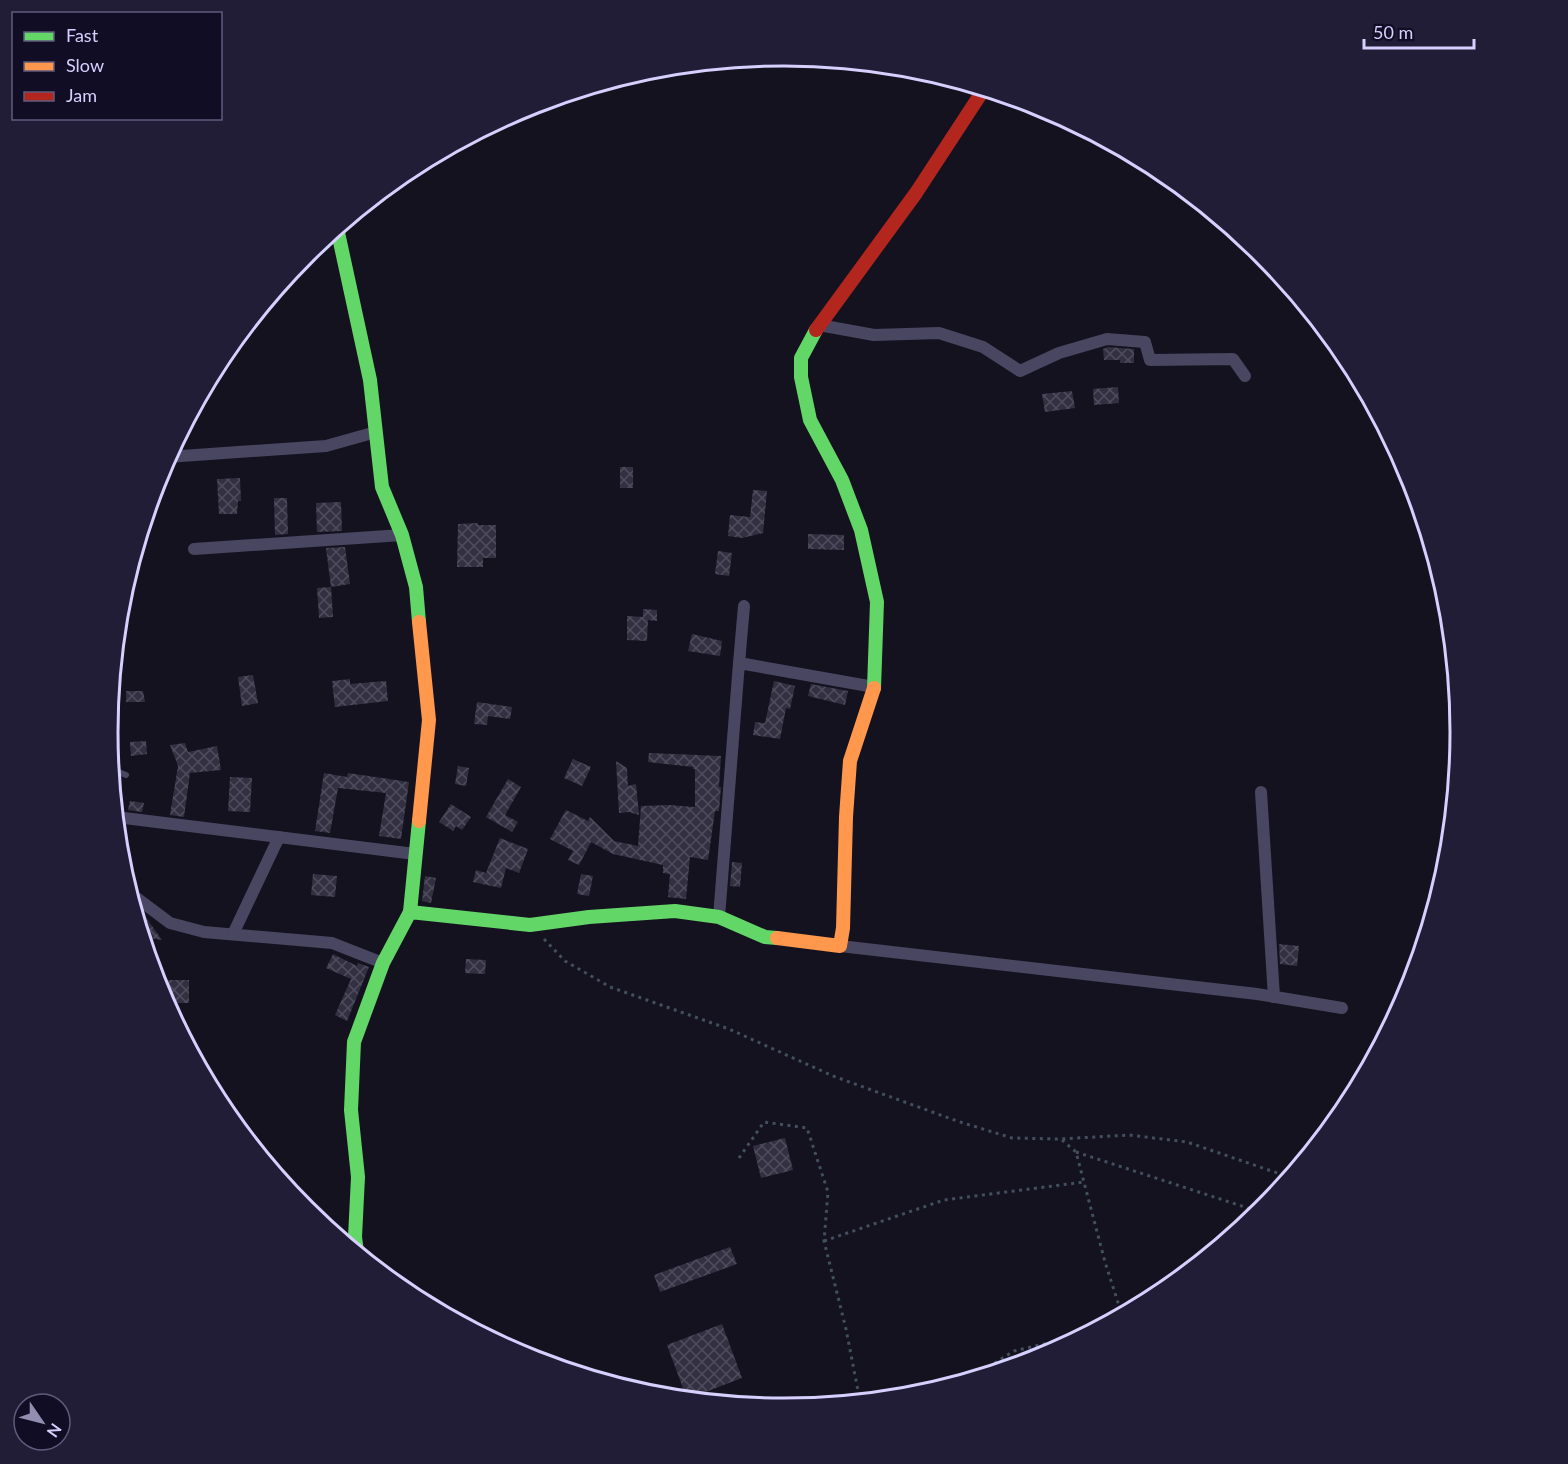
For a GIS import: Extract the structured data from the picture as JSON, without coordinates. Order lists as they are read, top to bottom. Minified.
{"legend":["Fast","Slow","Jam"],"scale_bar":"50 m","north":"bottom right"}
